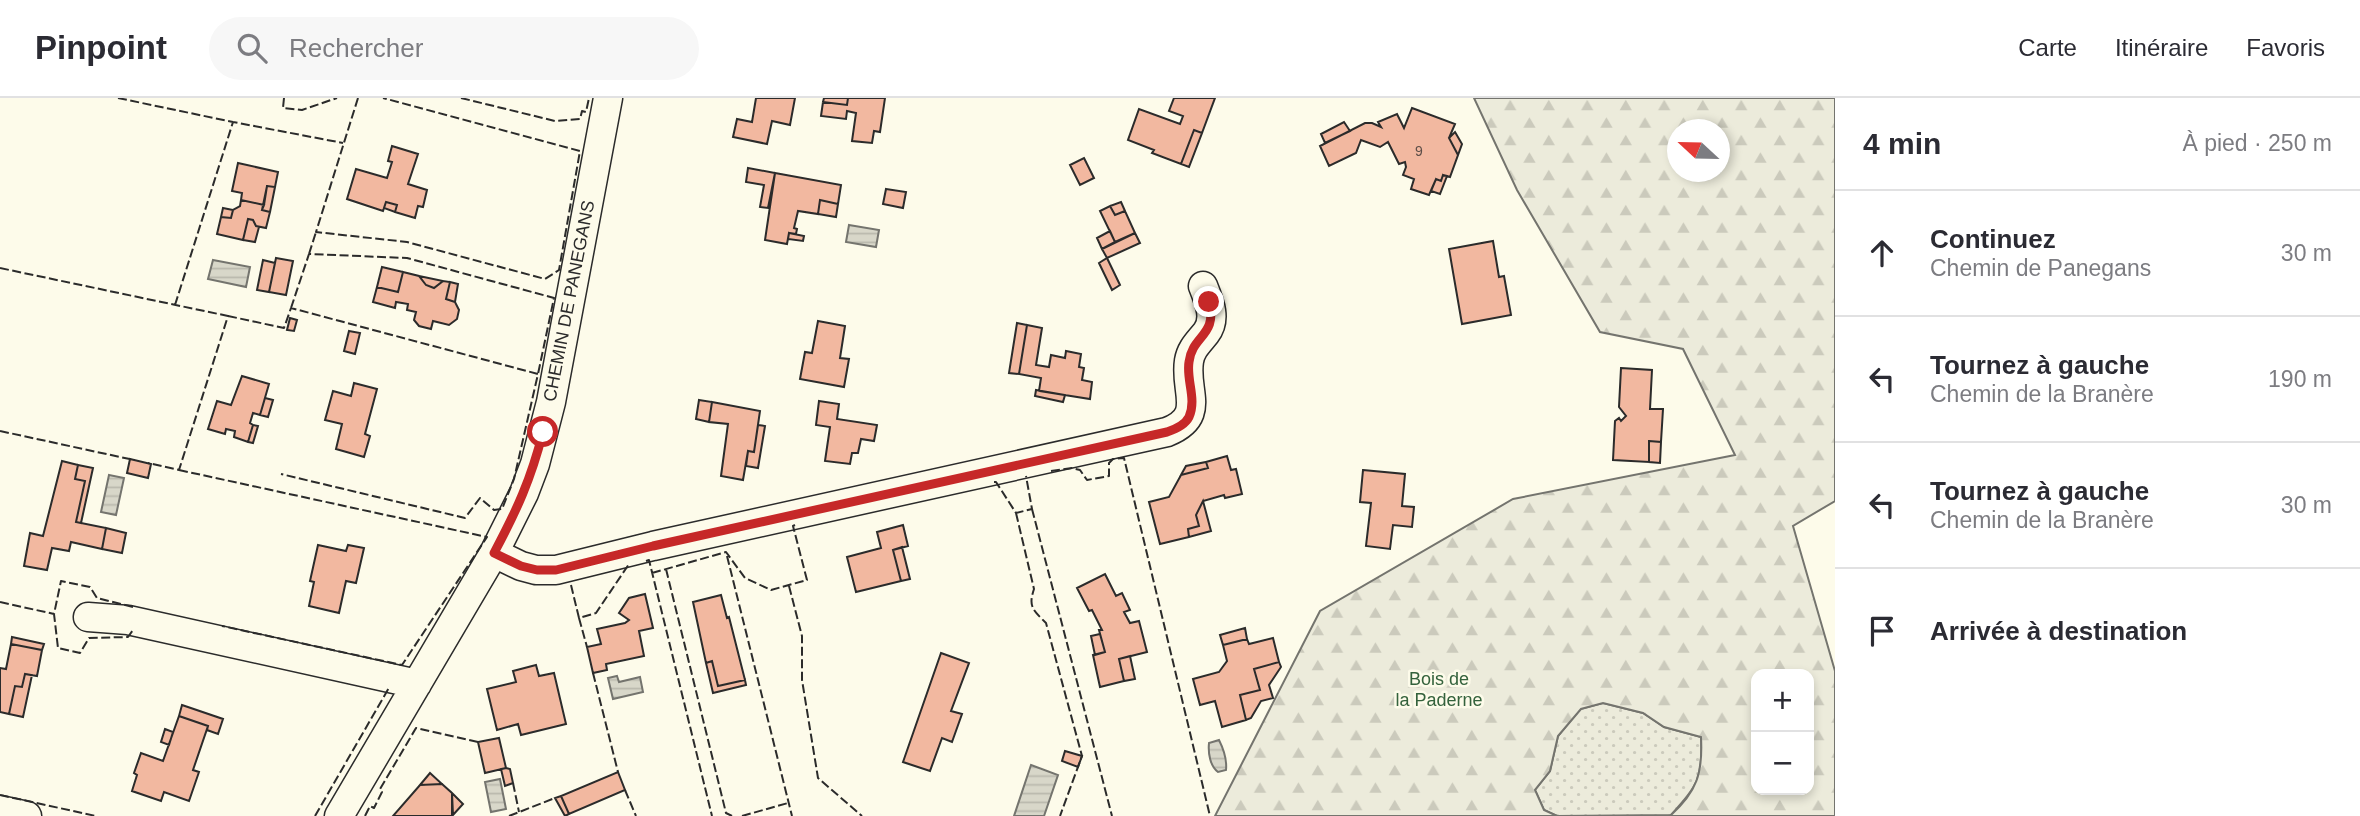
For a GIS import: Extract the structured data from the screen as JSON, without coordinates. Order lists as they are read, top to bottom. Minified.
{"streets":{"street":["CHEMIN DE PANEGANS"]},"parks":["Bois de la Paderne"],"house_numbers":["9"],"north":"left","page":{"header":"Pinpoint","search":"Rechercher","nav":["Carte","Itinéraire","Favoris"],"heading":["4 min","À pied · 250 m"],"list":[["Continuez","Chemin de Panegans","30 m"],["Tournez à gauche","Chemin de la Branère","190 m"],["Tournez à gauche","Chemin de la Branère","30 m"],"Arrivée à destination"],"map_buttons":["+","−"]}}
